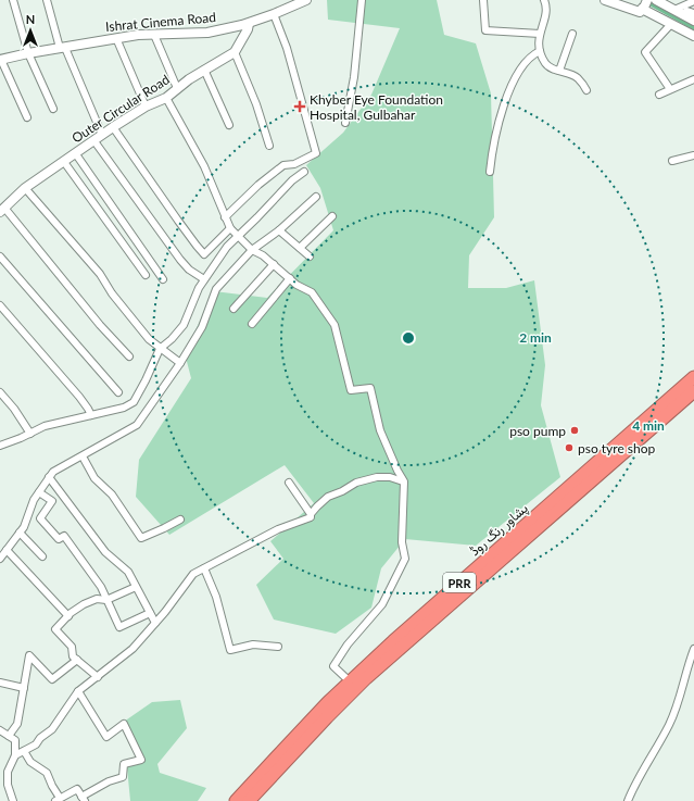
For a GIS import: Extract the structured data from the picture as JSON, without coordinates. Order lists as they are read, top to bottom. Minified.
{"streets":{"highway":["پشاور رنگ روڈ","PRR"],"main road":["Ishrat Cinema Road","Outer Circular Road"]},"places":{"health":["Khyber Eye Foundation Hospital, Gulbahar"],"other":["pso pump","pso tyre shop"]},"north":"top","rings":["2 min","4 min"]}
